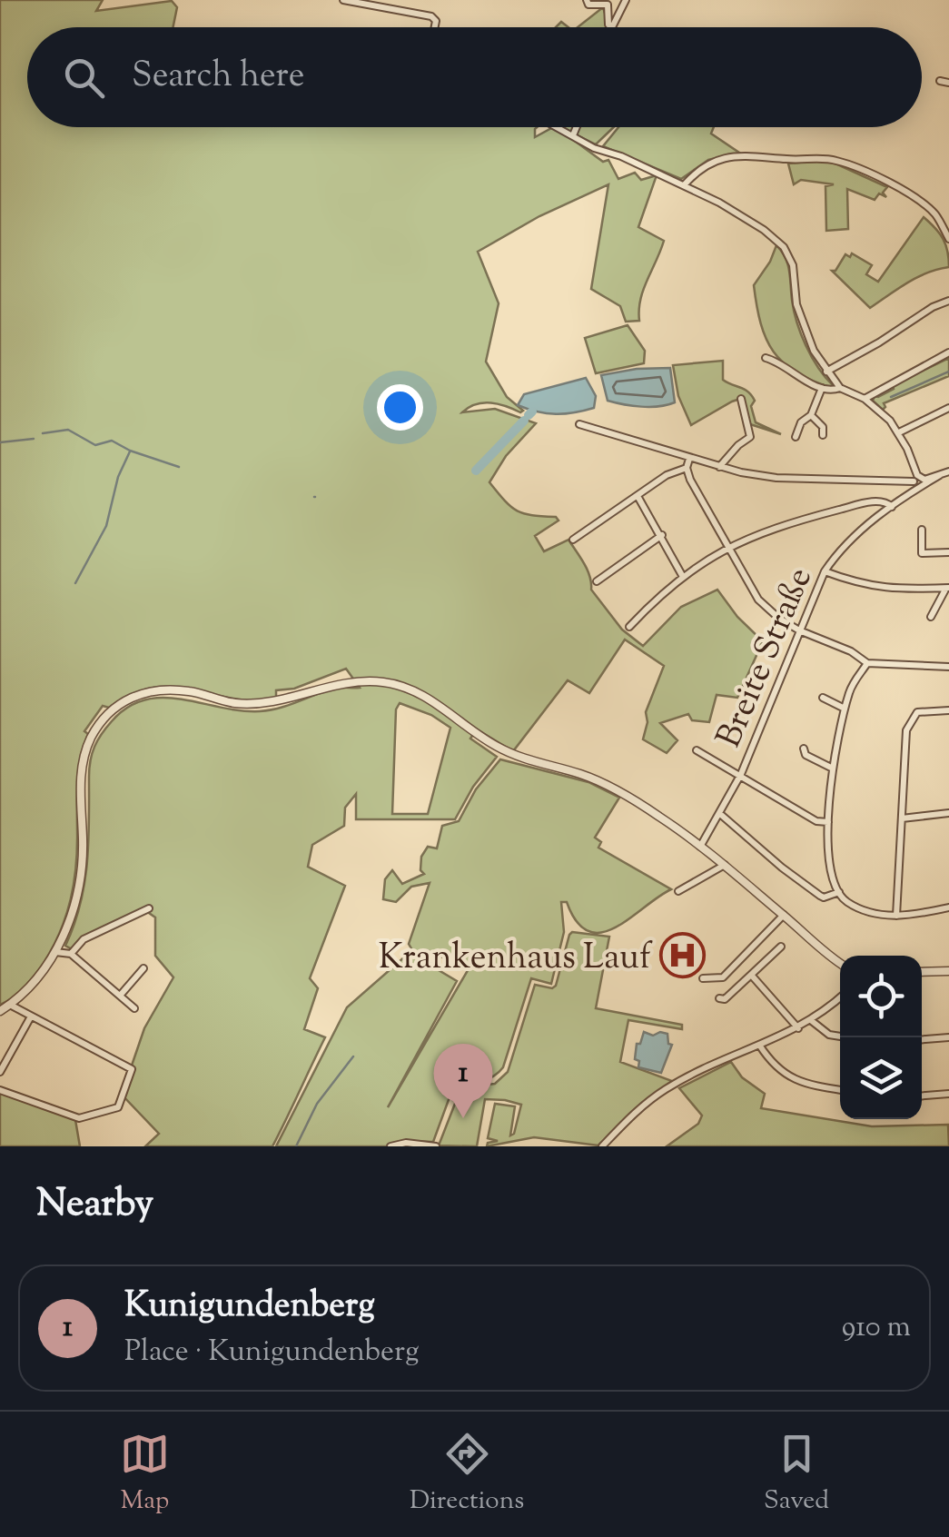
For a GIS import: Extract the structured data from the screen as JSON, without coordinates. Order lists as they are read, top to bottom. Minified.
{"streets":{"street":["Breite Straße"]},"places":{"hospital":["Krankenhaus Lauf"]},"page":{"search":"Search here","pins":"1","heading":"Nearby","list":[{"mark":"1","name":"Kunigundenberg","note":"Place · Kunigundenberg","value":"910 m"}],"nav":["Map","Directions","Saved"]}}
